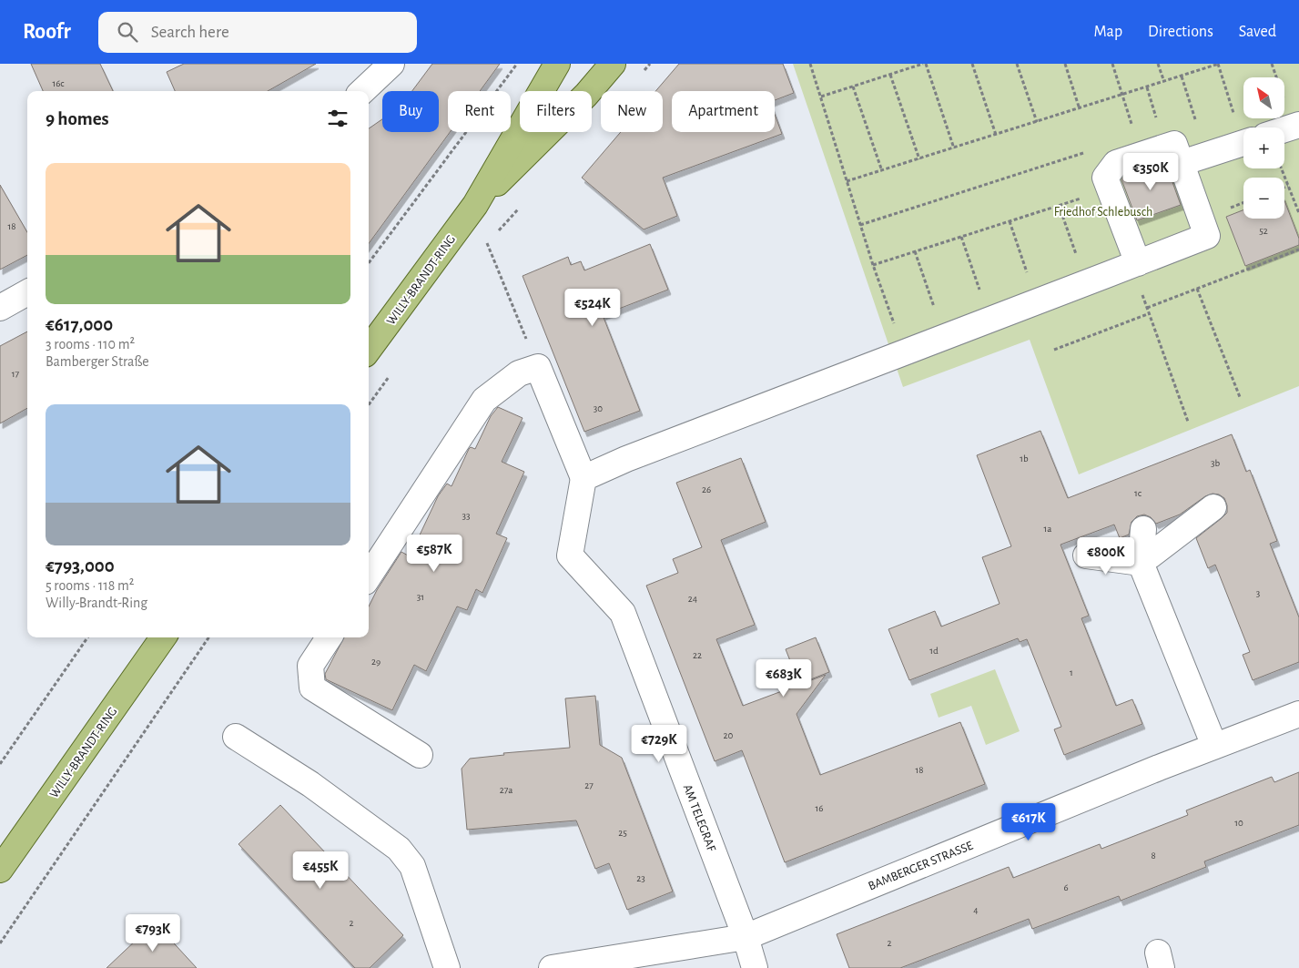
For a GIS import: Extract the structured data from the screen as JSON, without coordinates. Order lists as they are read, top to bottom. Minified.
{"streets":{"main road":["WILLY-BRANDT-RING"],"street":["AM TELEGRAF","BAMBERGER STRASSE"]},"crossings":[["AM TELEGRAF","BAMBERGER STRASSE"]],"parks":["Friedhof Schlebusch"],"house_numbers":["16c","18","52","17","30","1b","3b","26","1c","33","1a","3","31","24","1d","22","29","1","20","18","27","27a","16","10","25","8","23","6","4","2","2"],"north":"top left","page":{"header":"Roofr","search":"Search here","nav":["Map","Directions","Saved"],"map_buttons":["+","−"],"chip":["Buy","Rent","Filters","New","Apartment"],"heading":"9 homes","list":[{"name":"€617,000","note":"3 rooms · 110 m² · Bamberger Straße"},{"name":"€793,000","note":"5 rooms · 118 m² · Willy-Brandt-Ring"}],"price":["€350K","€524K","€587K","€800K","€683K","€729K","€617K","€455K","€793K"]}}
